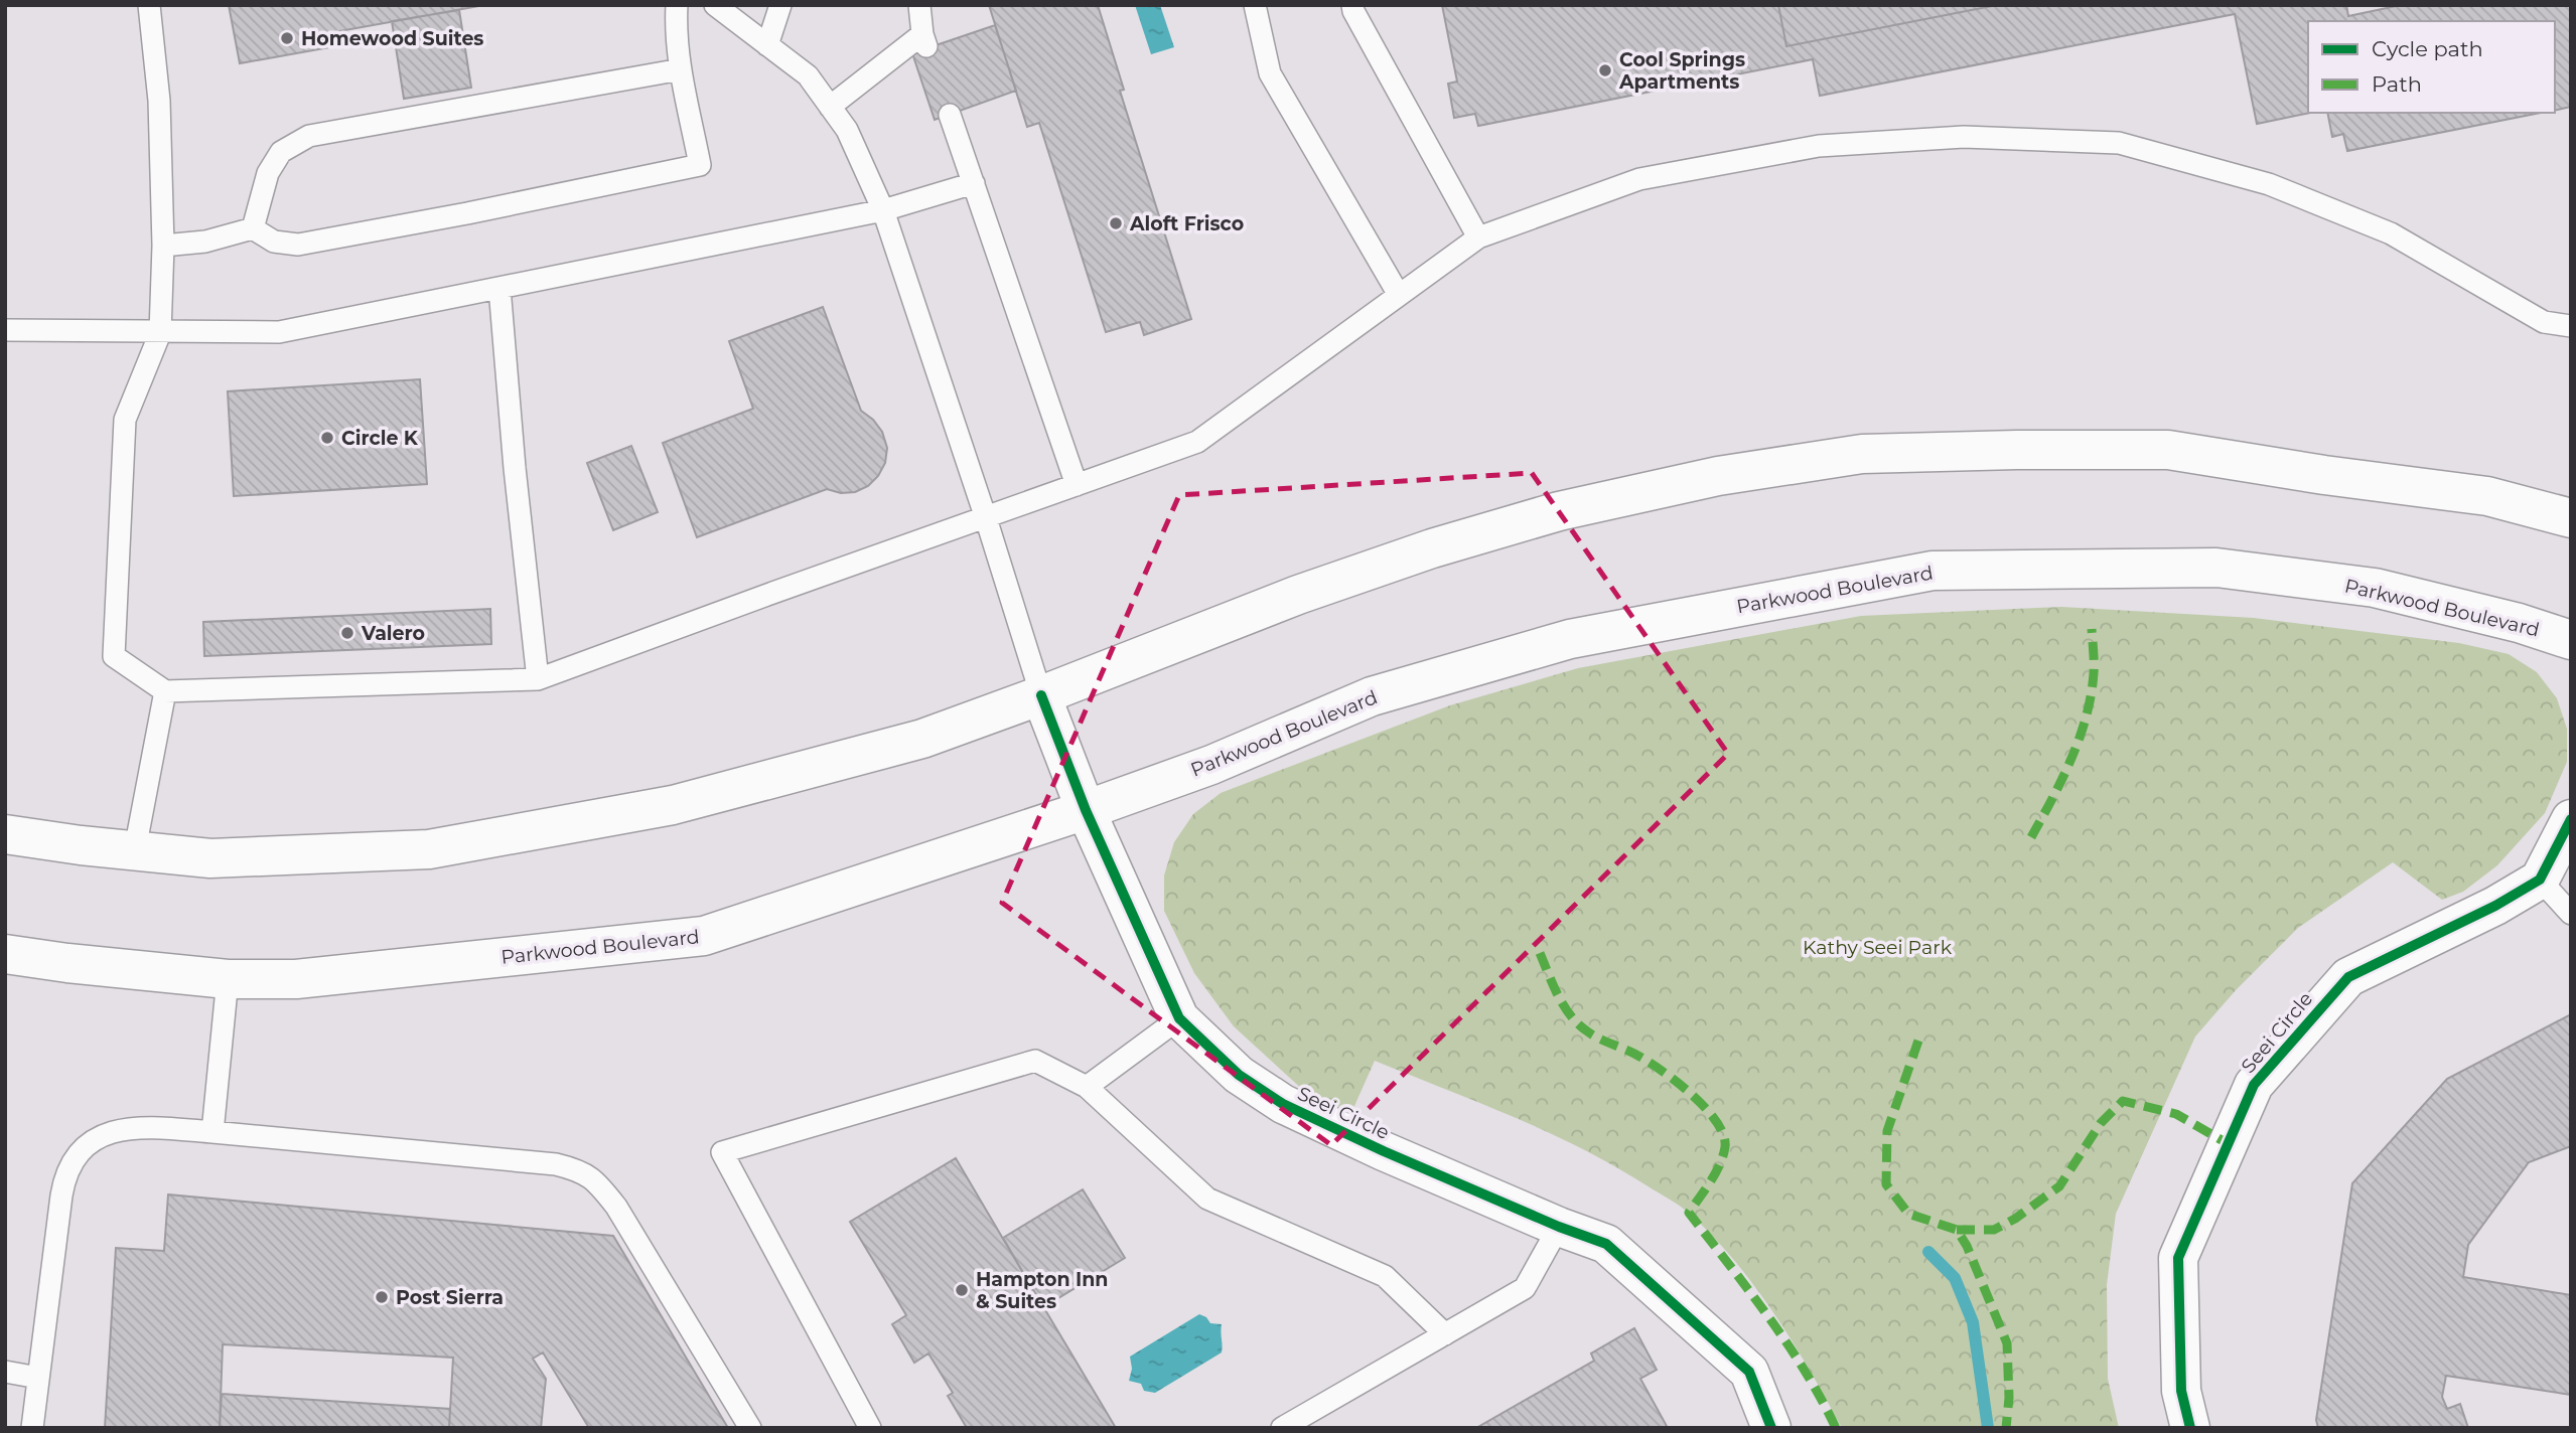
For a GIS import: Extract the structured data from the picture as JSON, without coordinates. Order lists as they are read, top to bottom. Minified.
{"streets":{"main road":["Parkwood Boulevard","Seei Circle"]},"crossings":[["Parkwood Boulevard","Seei Circle"]],"parks":["Kathy Seei Park"],"places":["Homewood Suites","Cool Springs Apartments","Aloft Frisco","Circle K","Valero","Hampton Inn & Suites","Post Sierra"],"legend":["Cycle path","Path"]}
